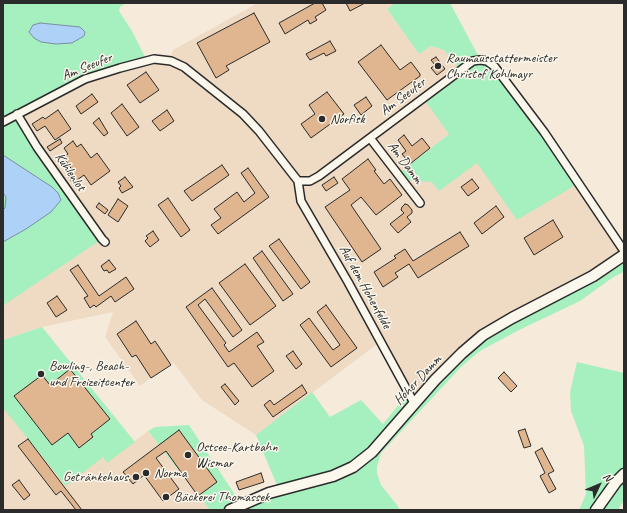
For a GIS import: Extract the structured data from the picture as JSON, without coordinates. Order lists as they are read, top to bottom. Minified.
{"streets":{"main road":["Hoher Damm"],"street":["Am Seeufer","Am Damm","Kuhlenlot","Auf dem Hohenfelde"]},"crossings":[["Am Seeufer","Am Damm"],["Am Seeufer","Kuhlenlot"],["Am Seeufer","Auf dem Hohenfelde"],["Auf dem Hohenfelde","Hoher Damm"]],"places":["Raumausstattermeister Christof Kohlmayr","Norfisk","Bowling-, Beach- und Freizeitcenter","Ostsee-Kartbahn Wismar","Norma","Getränkehaus","Bäckerei Thomassek"],"north":"top right"}
